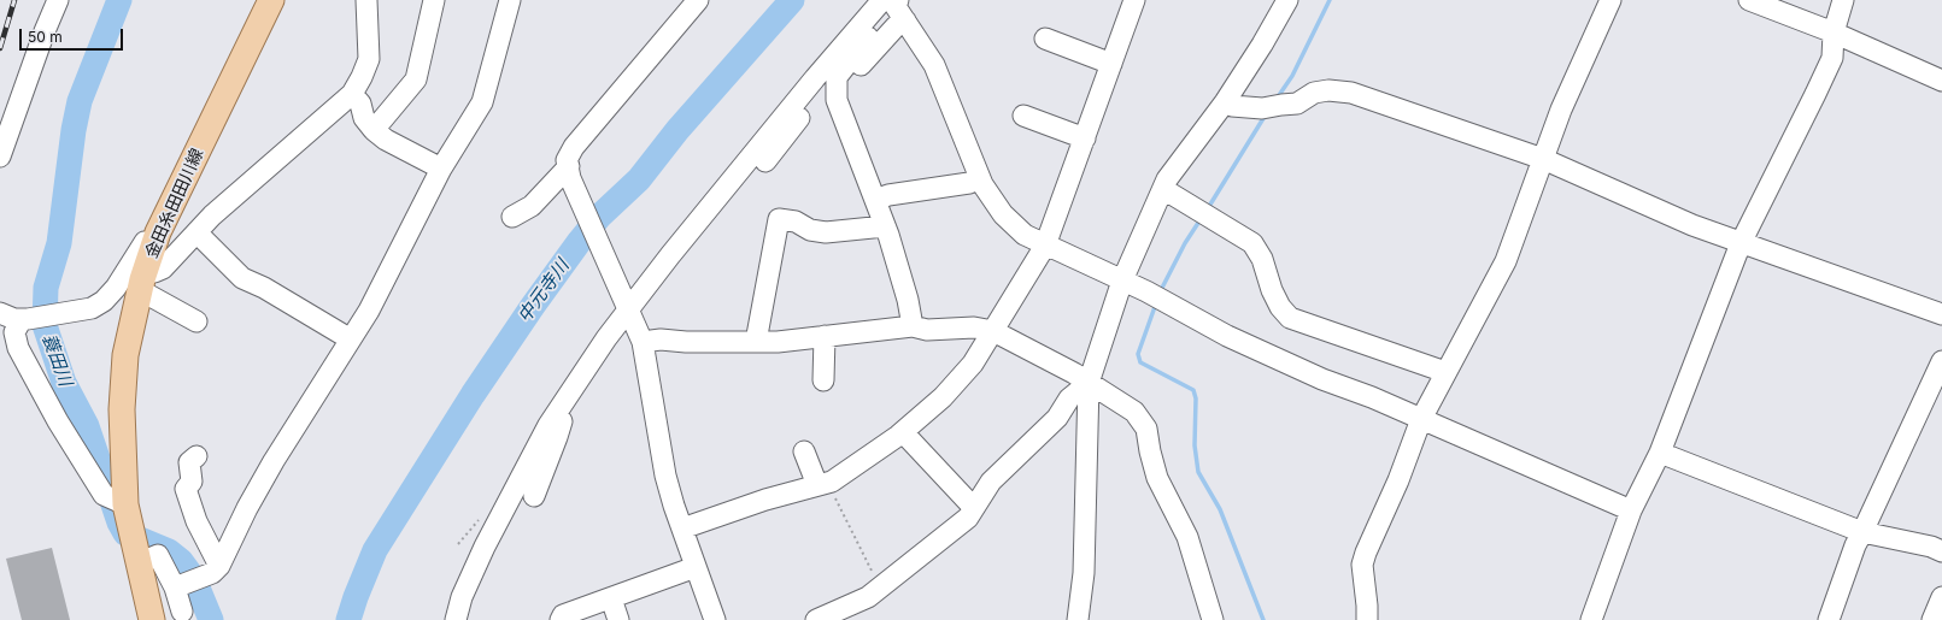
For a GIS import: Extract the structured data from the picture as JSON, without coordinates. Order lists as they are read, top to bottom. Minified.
{"streets":{"main road":["金田糸田田川線"]},"water":["中元寺川","蓑田川"],"scale_bar":"50 m"}
